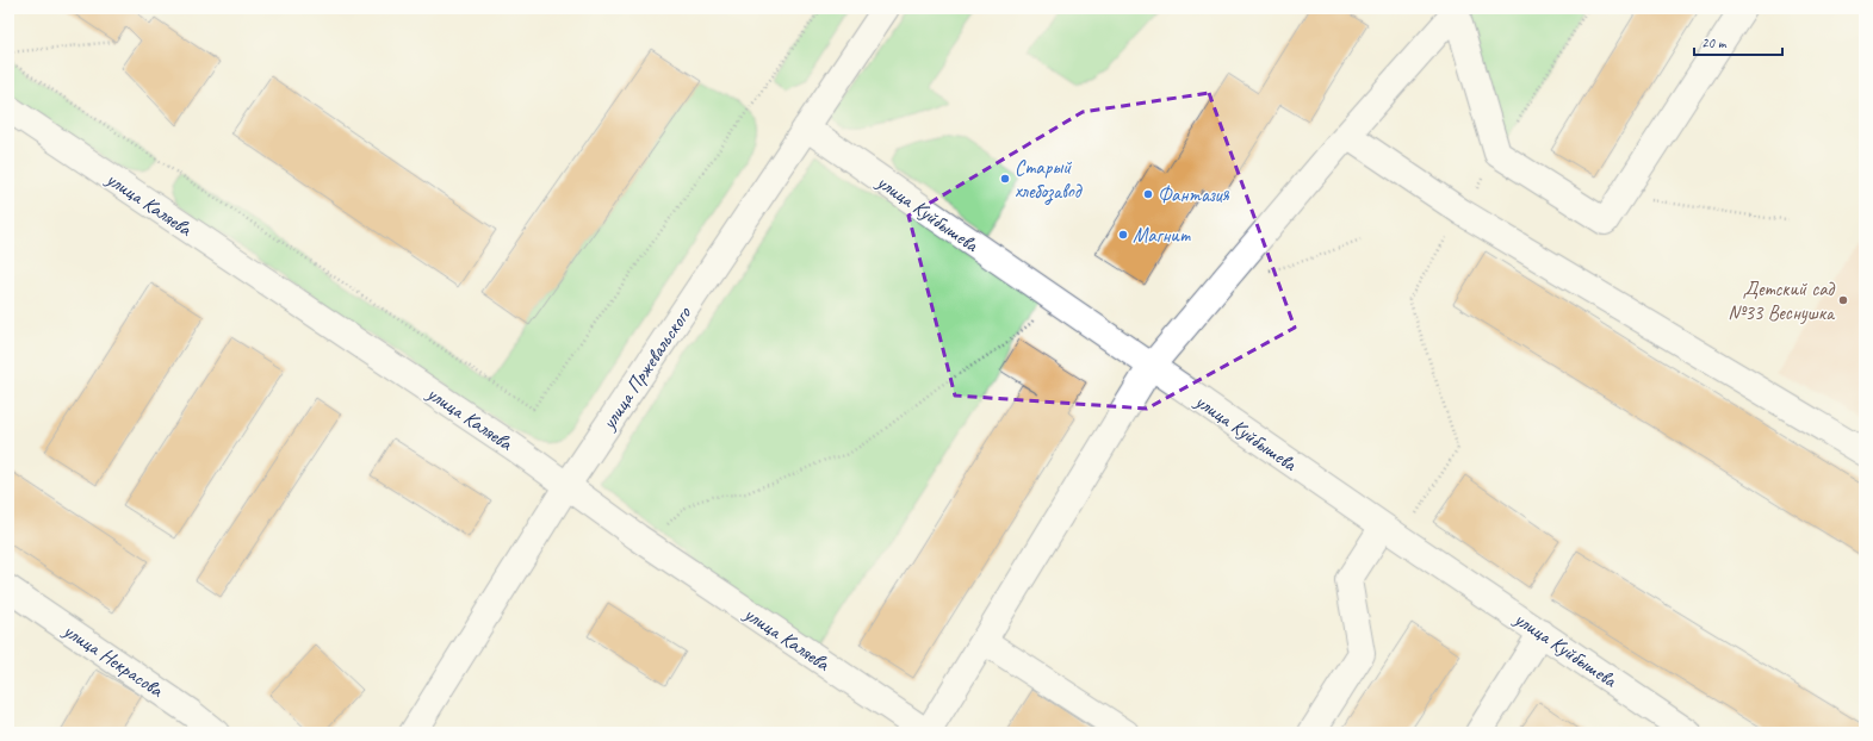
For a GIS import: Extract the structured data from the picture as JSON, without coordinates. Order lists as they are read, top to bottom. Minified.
{"streets":{"street":["улица Каляева","улица Куйбышева","улица Пржевальского","улица Некрасова"]},"crossings":[["улица Каляева","улица Пржевальского"],["улица Куйбышева","улица Пржевальского"]],"places":["Старый хлебозавод","Фантазия","Магнит","Детский сад №33 Веснушка"],"scale_bar":"20 m"}
